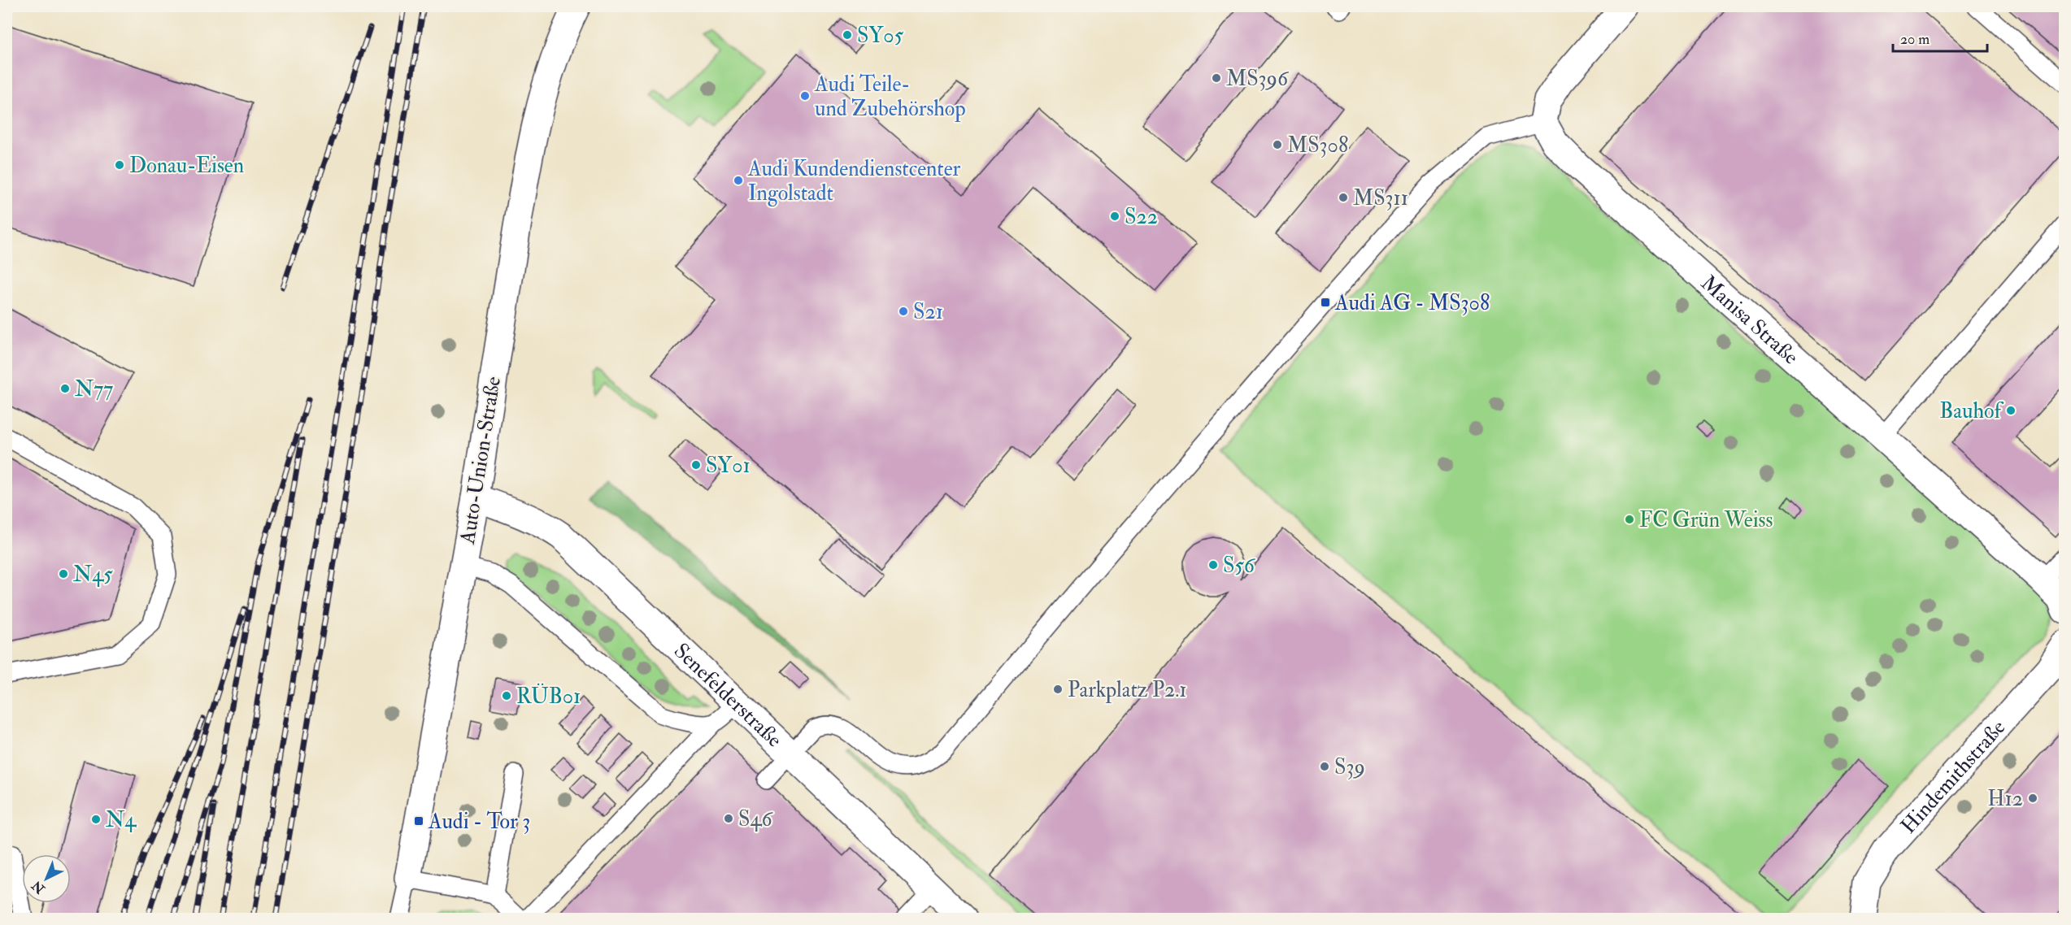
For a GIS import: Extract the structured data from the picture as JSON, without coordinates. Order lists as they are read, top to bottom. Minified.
{"streets":{"street":["Manisa Straße","Auto-Union-Straße","Senefelderstraße","Hindemithstraße"]},"crossings":[["Auto-Union-Straße","Senefelderstraße"]],"places":{"other":["SY05","MS396","Audi Teile- und Zubehörshop","MS308","Donau-Eisen","Audi Kundendienstcenter Ingolstadt","MS311","S22","S21","N77","Bauhof","SY01","FC Grün Weiss","S56","N45","Parkplatz P2.1","RÜB01","S39","H12","S46","N4"],"transit":["Audi AG - MS308","Audi - Tor 3"]},"scale_bar":"20 m","north":"bottom left"}
